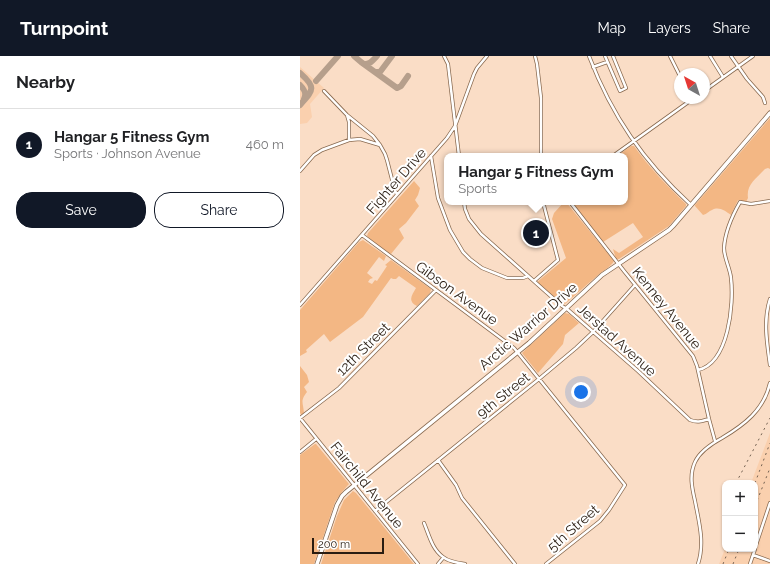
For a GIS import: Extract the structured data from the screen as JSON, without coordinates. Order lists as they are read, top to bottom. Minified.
{"streets":{"main road":["Arctic Warrior Drive"],"street":["Fighter Drive","Gibson Avenue","Kenney Avenue","Jerstad Avenue","12th Street","9th Street","Fairchild Avenue","5th Street"]},"crossings":[["Fighter Drive","Gibson Avenue"],["Gibson Avenue","Arctic Warrior Drive"],["Gibson Avenue","12th Street"],["Gibson Avenue","9th Street"],["Gibson Avenue","5th Street"],["Kenney Avenue","Arctic Warrior Drive"],["Kenney Avenue","Jerstad Avenue"],["Kenney Avenue","9th Street"],["Arctic Warrior Drive","Jerstad Avenue"],["Arctic Warrior Drive","Fairchild Avenue"],["Jerstad Avenue","9th Street"],["12th Street","Fairchild Avenue"],["9th Street","Fairchild Avenue"]],"scale_bar":"200 m","north":"top left","page":{"header":"Turnpoint","nav":["Map","Layers","Share"],"heading":"Nearby","list":[{"mark":"1","name":"Hangar 5 Fitness Gym","note":"Sports · Johnson Avenue","value":"460 m"}],"popup":["Hangar 5 Fitness Gym","Sports"],"buttons":["Save","Share"],"pins":"1","map_buttons":["+","−"],"scale":"200 m"}}
